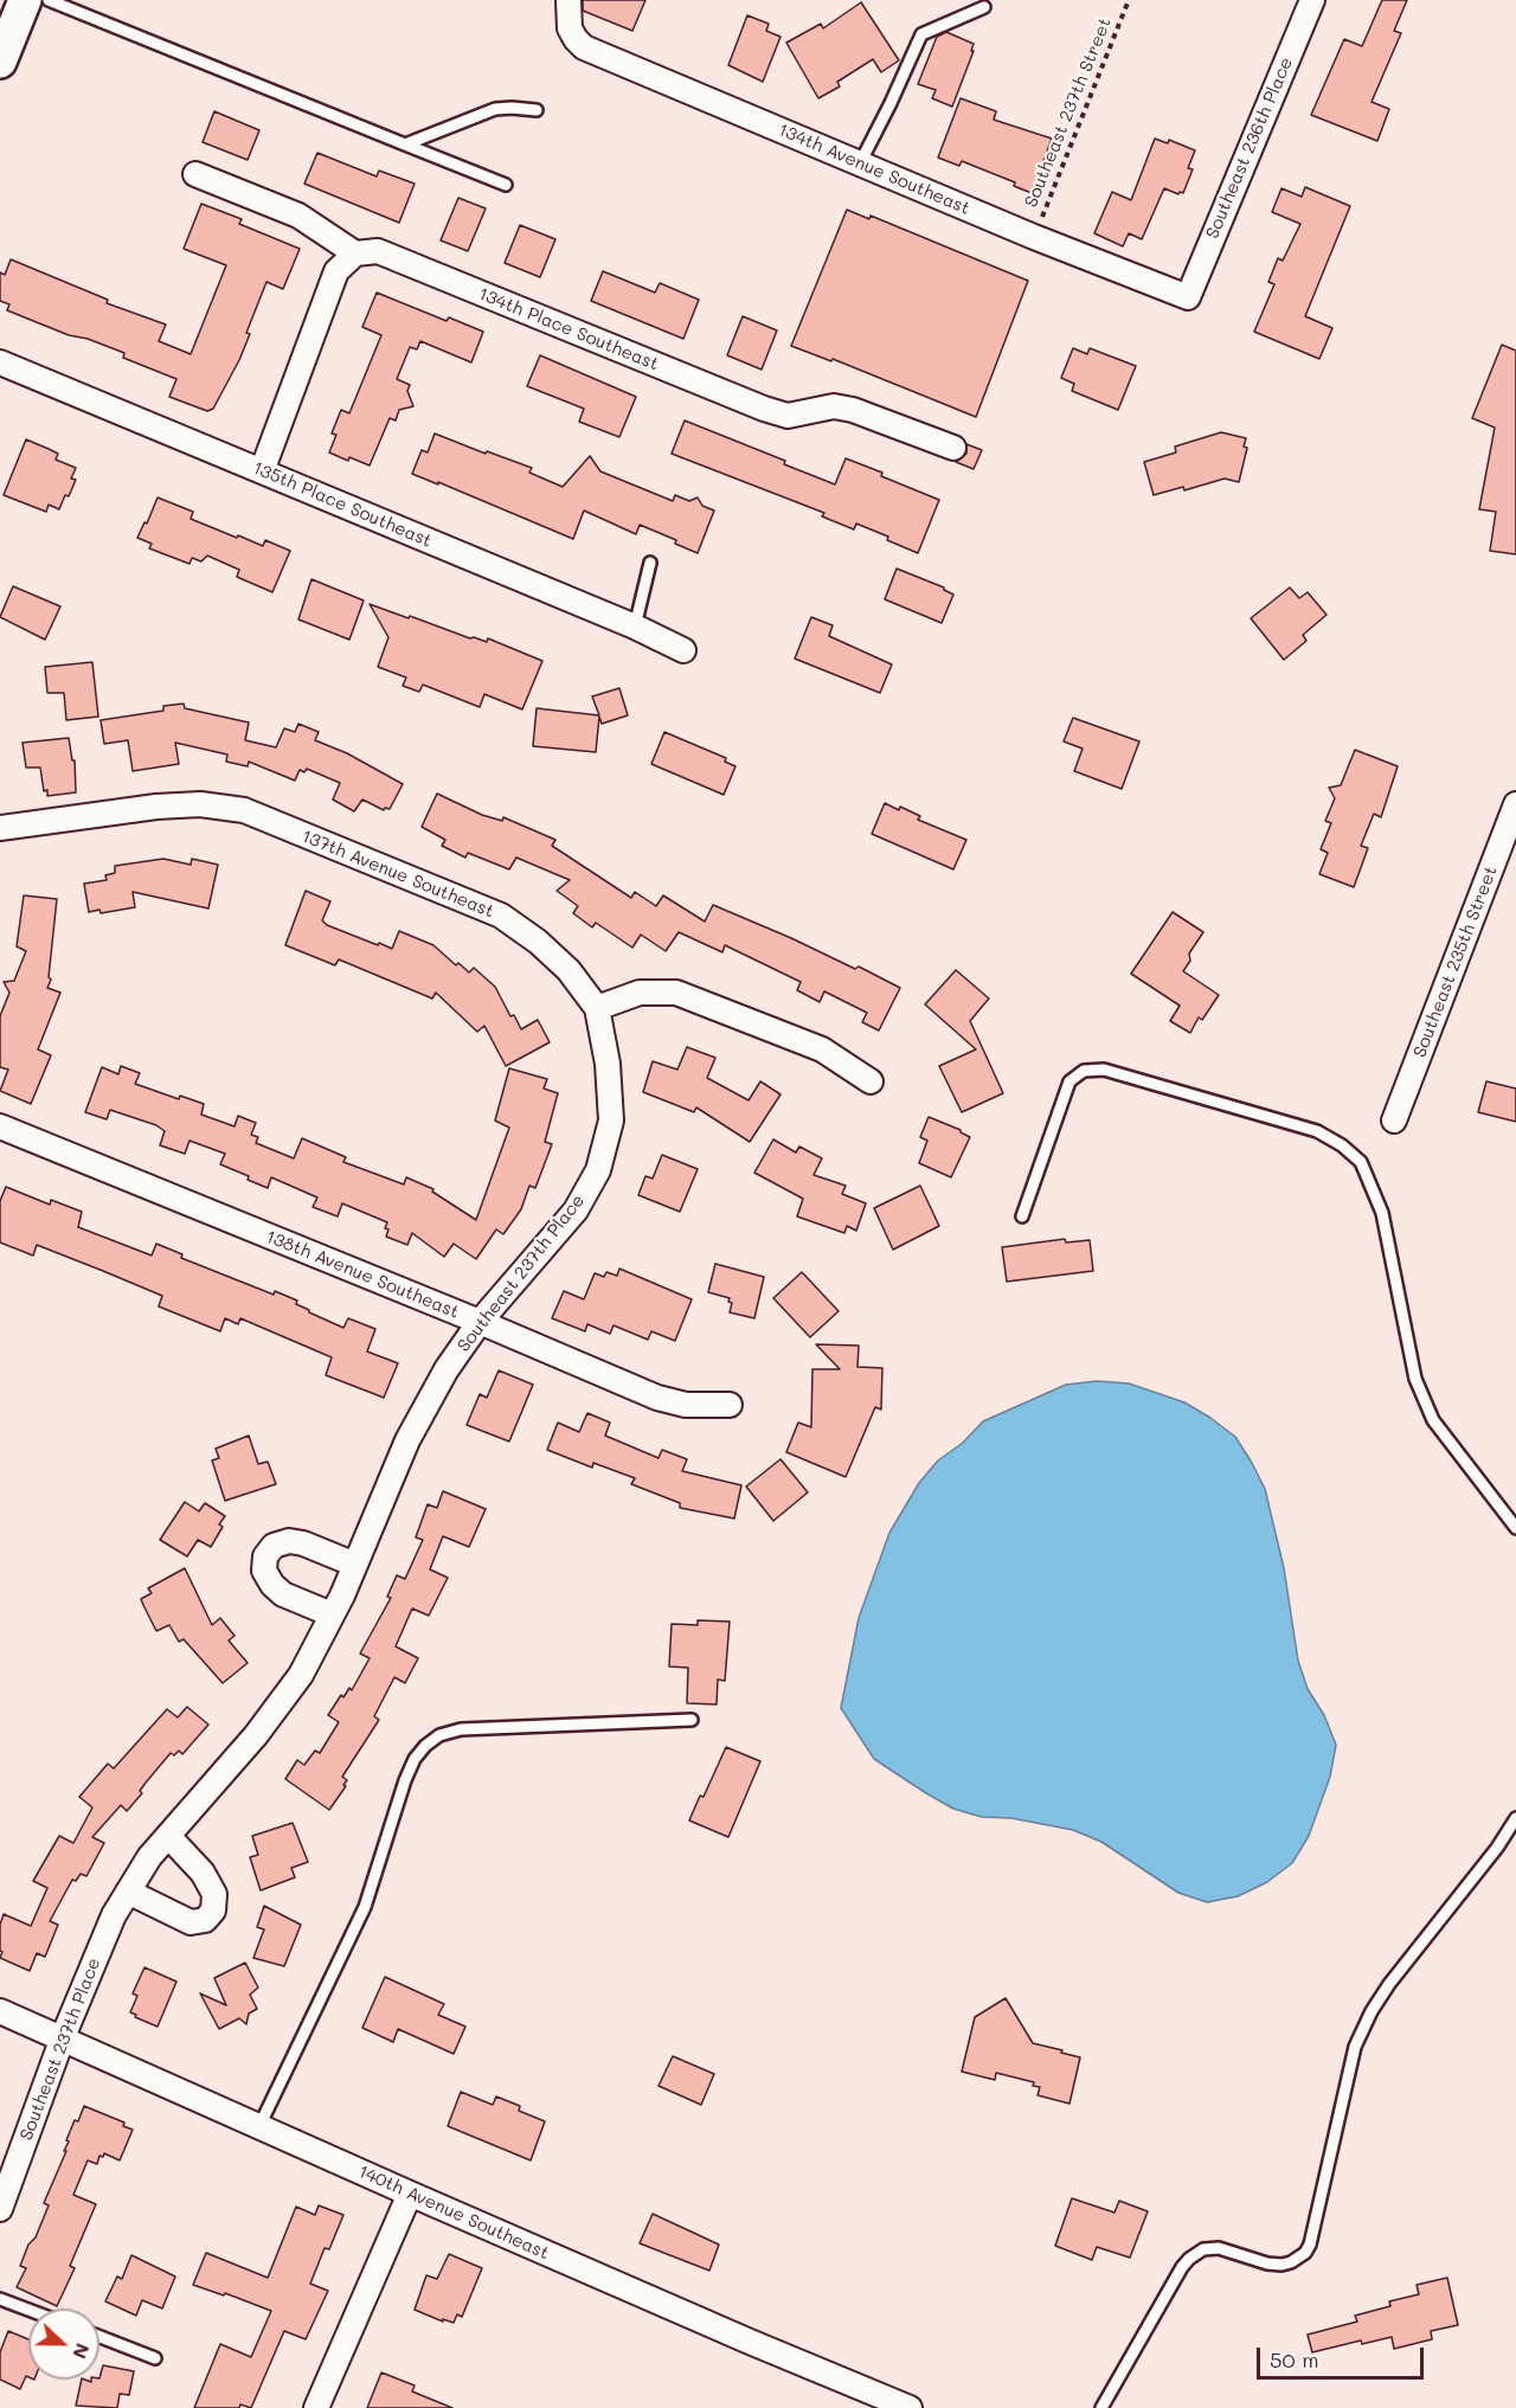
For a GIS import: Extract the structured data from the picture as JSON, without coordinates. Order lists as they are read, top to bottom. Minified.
{"streets":{"street":["Southeast 236th Place","134th Avenue Southeast","134th Place Southeast","135th Place Southeast","137th Avenue Southeast","Southeast 235th Street","Southeast 237th Place","138th Avenue Southeast","140th Avenue Southeast"],"path":["Southeast 237th Street"]},"crossings":[["Southeast 237th Street","134th Avenue Southeast"],["Southeast 236th Place","134th Avenue Southeast"],["137th Avenue Southeast","Southeast 237th Place"],["Southeast 237th Place","138th Avenue Southeast"],["Southeast 237th Place","140th Avenue Southeast"]],"scale_bar":"50 m","north":"right"}
